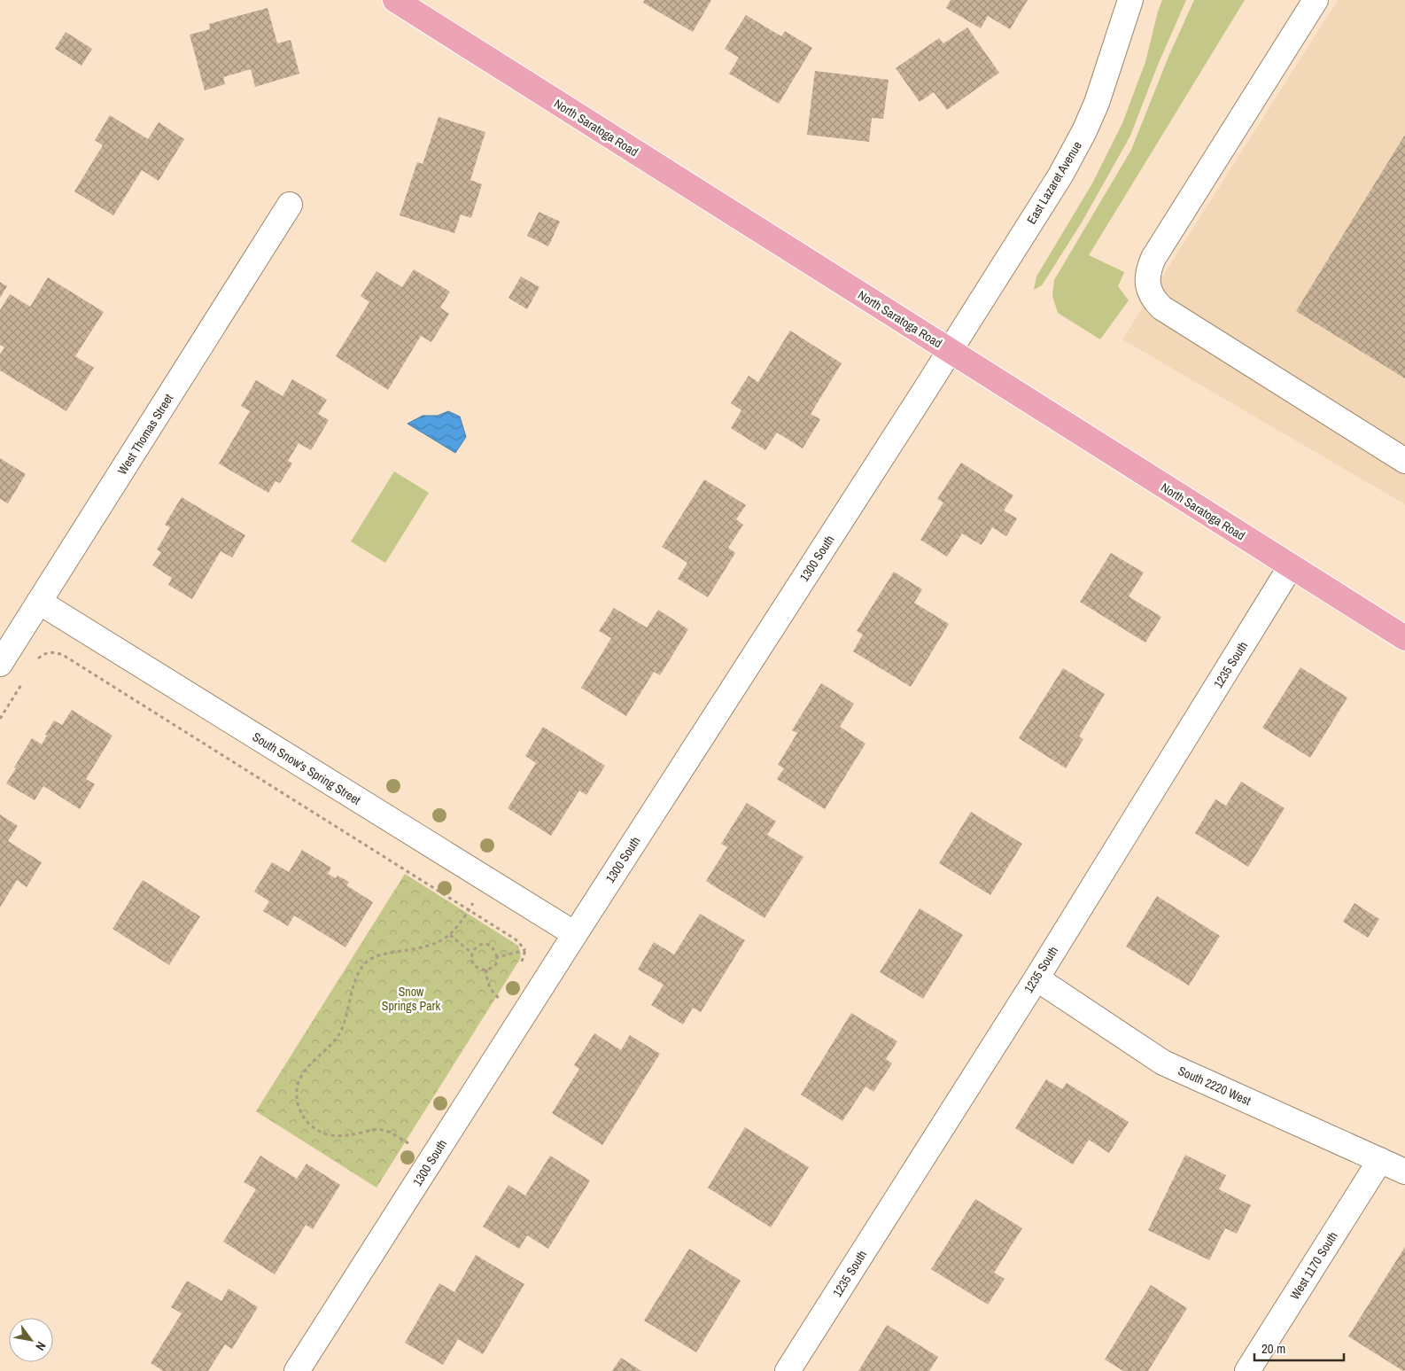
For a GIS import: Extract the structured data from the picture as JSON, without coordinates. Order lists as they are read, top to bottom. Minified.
{"streets":{"main road":["North Saratoga Road"],"street":["East Lazaret Avenue","West Thomas Street","1300 South","1235 South","South Snow's Spring Street","South 2220 West","West 1170 South"]},"crossings":[["North Saratoga Road","East Lazaret Avenue"],["North Saratoga Road","1300 South"],["North Saratoga Road","1235 South"],["East Lazaret Avenue","1300 South"],["West Thomas Street","South Snow's Spring Street"],["1300 South","South Snow's Spring Street"],["1235 South","South 2220 West"],["South 2220 West","West 1170 South"]],"parks":["Snow Springs Park"],"scale_bar":"20 m","north":"bottom right"}
